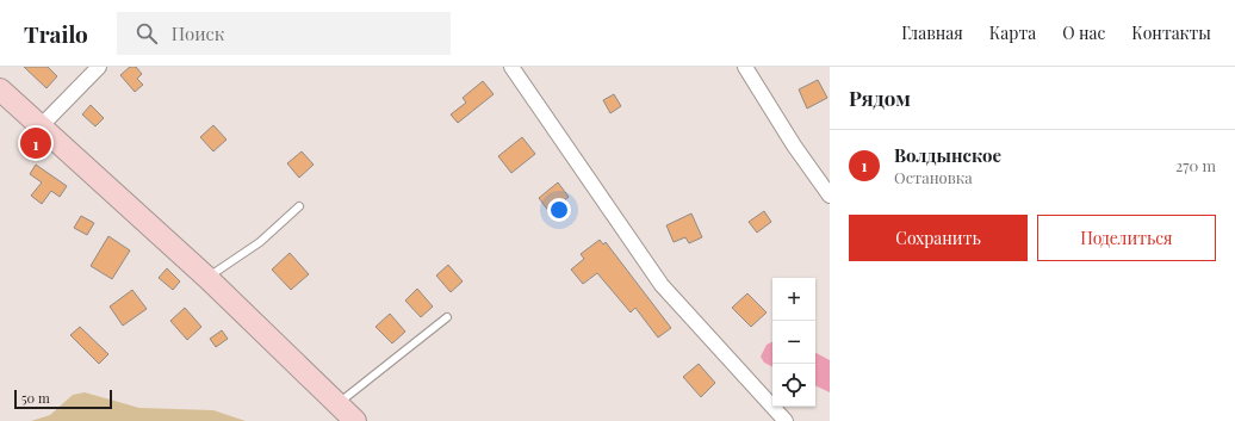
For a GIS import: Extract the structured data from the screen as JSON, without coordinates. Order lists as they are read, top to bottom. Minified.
{"scale_bar":"50 m","page":{"header":"Trailo","search":"Поиск","nav":["Главная","Карта","О нас","Контакты"],"heading":"Рядом","pins":"1","list":[{"mark":"1","name":"Волдынское","note":"Остановка","value":"270 m"}],"buttons":["Сохранить","Поделиться"],"map_buttons":["+","−"],"scale":"50 m"}}
